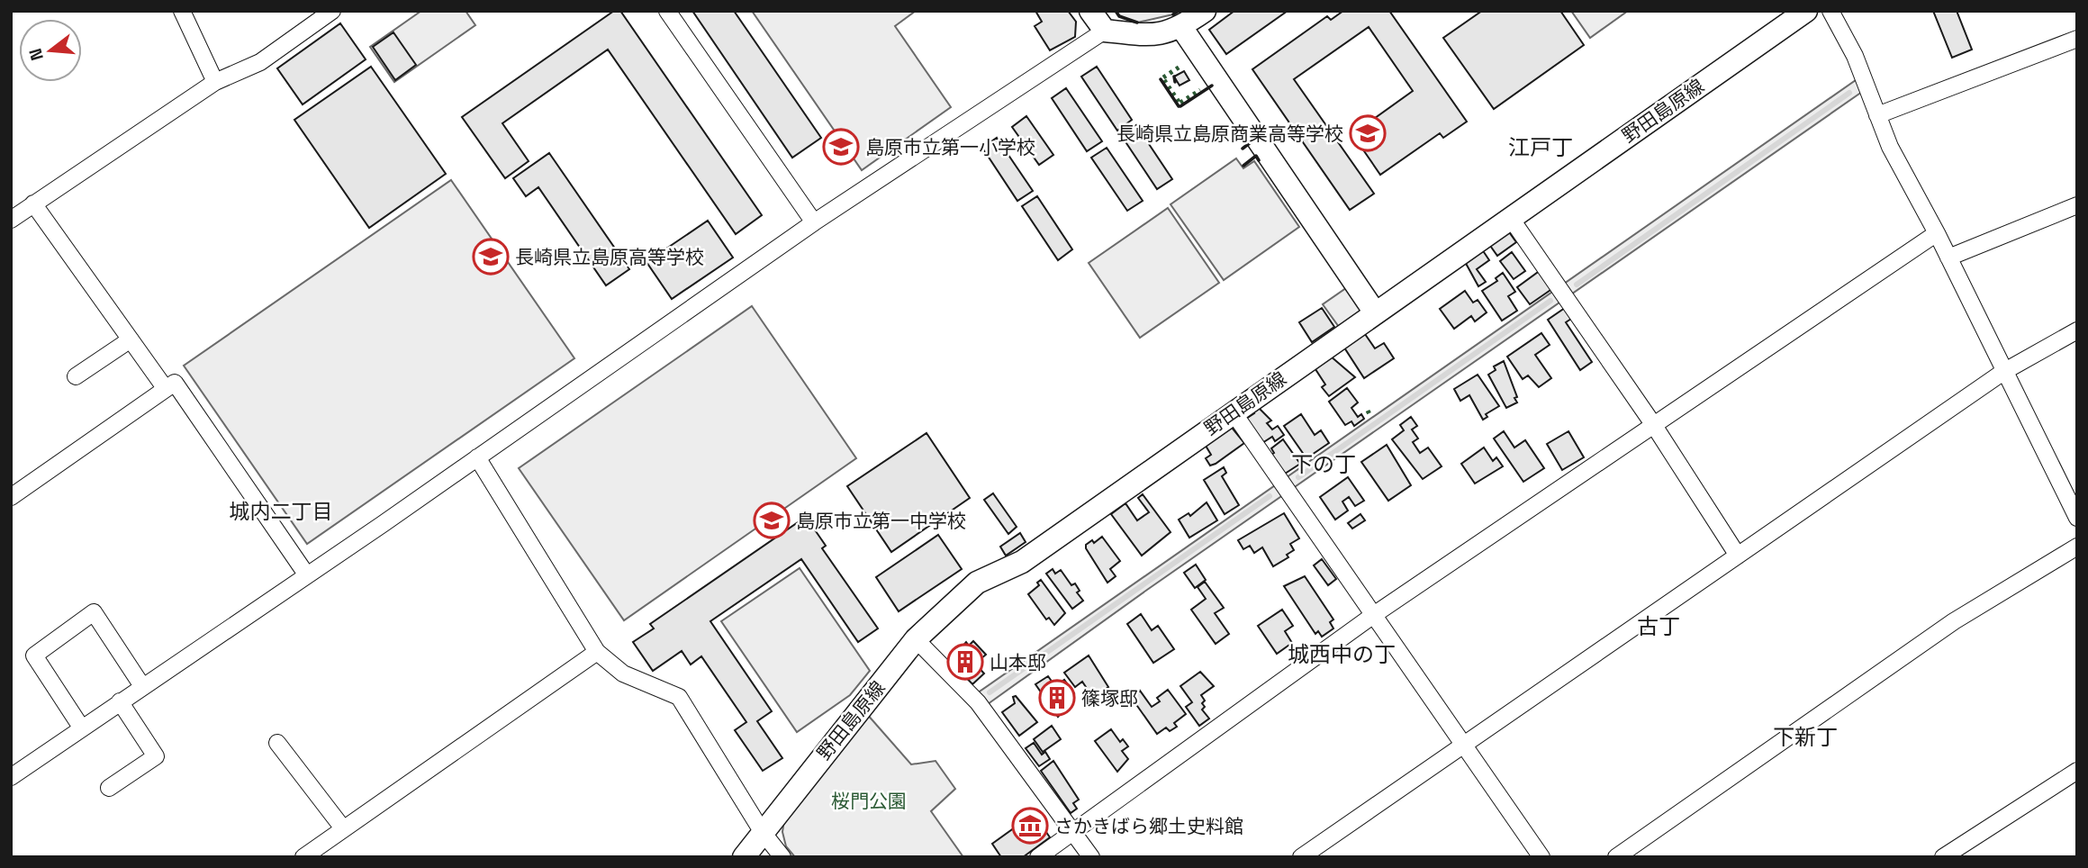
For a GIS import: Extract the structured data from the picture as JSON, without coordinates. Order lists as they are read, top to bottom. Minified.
{"streets":{"main road":["野田島原線"]},"districts":["江戸丁","下の丁","城内二丁目","古丁","城西中の丁","下新丁"],"parks":["桜門公園"],"places":{"school or university":["長崎県立島原商業高等学校","島原市立第一小学校","長崎県立島原高等学校","島原市立第一中学校"],"building":["山本邸","篠塚邸"],"museum":["さかきばら郷土史料館"]},"north":"left"}
